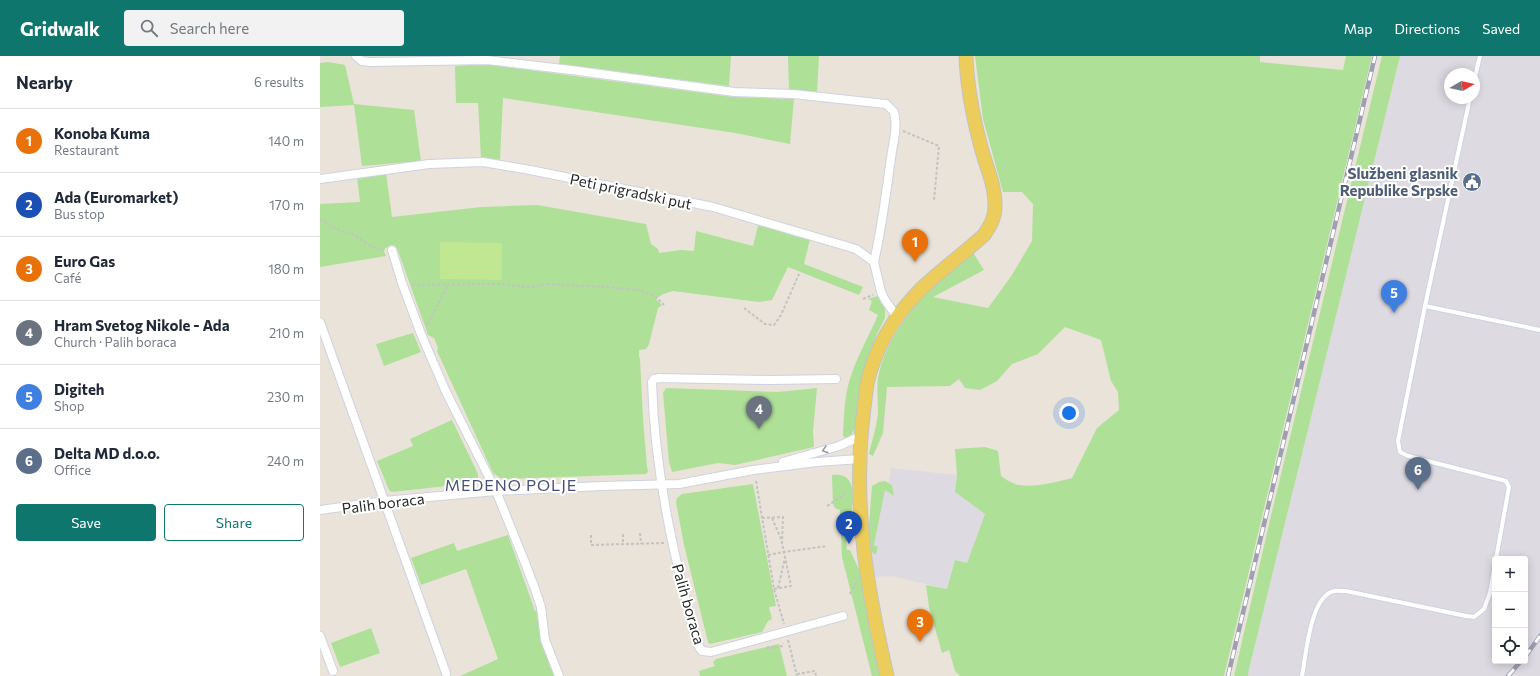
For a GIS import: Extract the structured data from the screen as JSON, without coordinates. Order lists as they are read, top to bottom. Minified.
{"streets":{"street":["Peti prigradski put","Palih boraca"]},"districts":["MEDENO POLJE"],"places":{"public building":["Službeni glasnik Republike Srpske"]},"north":"right","page":{"header":"Gridwalk","search":"Search here","nav":["Map","Directions","Saved"],"heading":["Nearby","6 results"],"list":[{"mark":"1","name":"Konoba Kuma","note":"Restaurant","value":"140 m"},{"mark":"2","name":"Ada (Euromarket)","note":"Bus stop","value":"170 m"},{"mark":"3","name":"Euro Gas","note":"Café","value":"180 m"},{"mark":"4","name":"Hram Svetog Nikole - Ada","note":"Church · Palih boraca","value":"210 m"},{"mark":"5","name":"Digiteh","note":"Shop","value":"230 m"},{"mark":"6","name":"Delta MD d.o.o.","note":"Office","value":"240 m"}],"pins":["1","5","4","6","2","3"],"buttons":["Save","Share"],"map_buttons":["+","−"]}}
